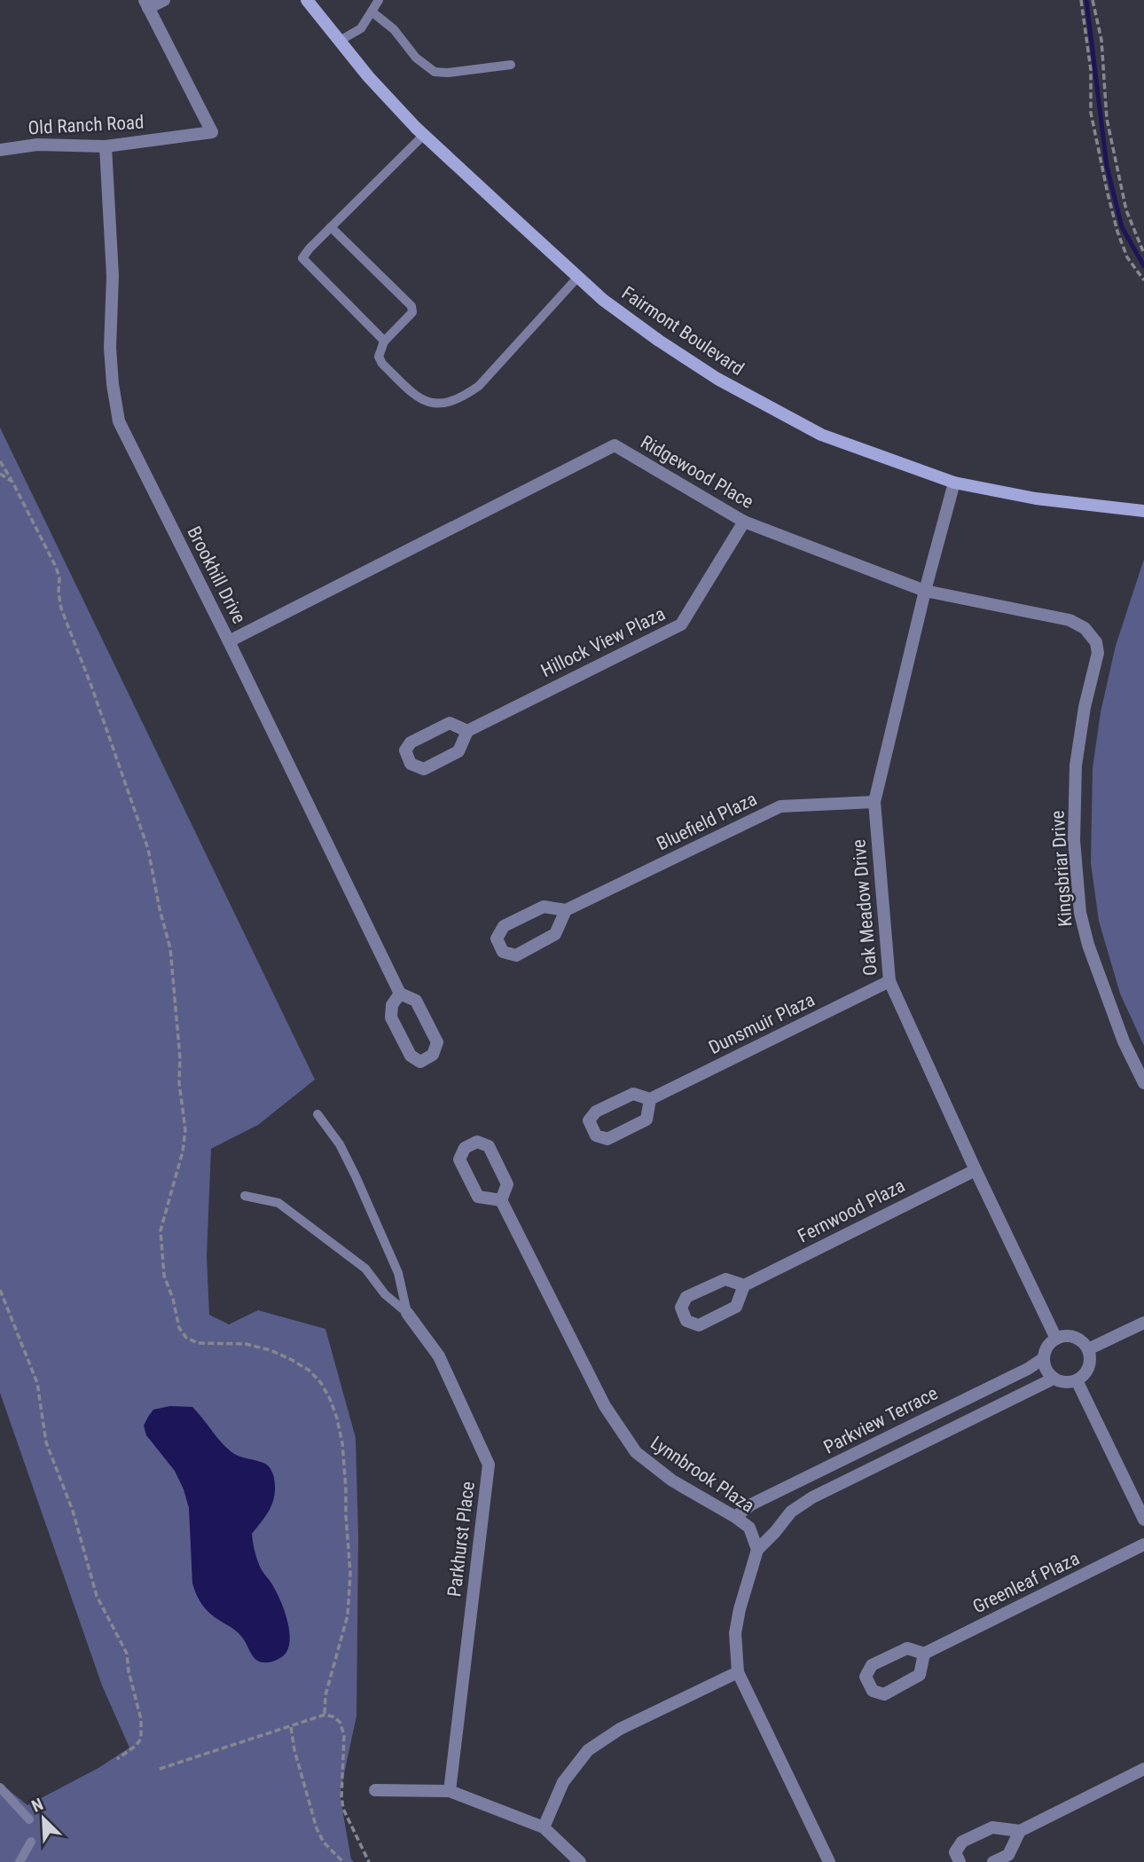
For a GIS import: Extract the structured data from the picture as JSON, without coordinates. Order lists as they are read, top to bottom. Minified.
{"streets":{"main road":["Fairmont Boulevard"],"street":["Old Ranch Road","Ridgewood Place","Brookhill Drive","Hillock View Plaza","Bluefield Plaza","Kingsbriar Drive","Oak Meadow Drive","Dunsmuir Plaza","Fernwood Plaza","Parkview Terrace","Lynnbrook Plaza","Parkhurst Place","Greenleaf Plaza"]},"crossings":[["Old Ranch Road","Brookhill Drive"],["Fairmont Boulevard","Oak Meadow Drive"],["Ridgewood Place","Brookhill Drive"],["Ridgewood Place","Hillock View Plaza"],["Ridgewood Place","Kingsbriar Drive"],["Ridgewood Place","Oak Meadow Drive"],["Bluefield Plaza","Oak Meadow Drive"],["Oak Meadow Drive","Dunsmuir Plaza"],["Oak Meadow Drive","Fernwood Plaza"],["Oak Meadow Drive","Parkview Terrace"],["Parkview Terrace","Lynnbrook Plaza"]],"north":"top left"}
